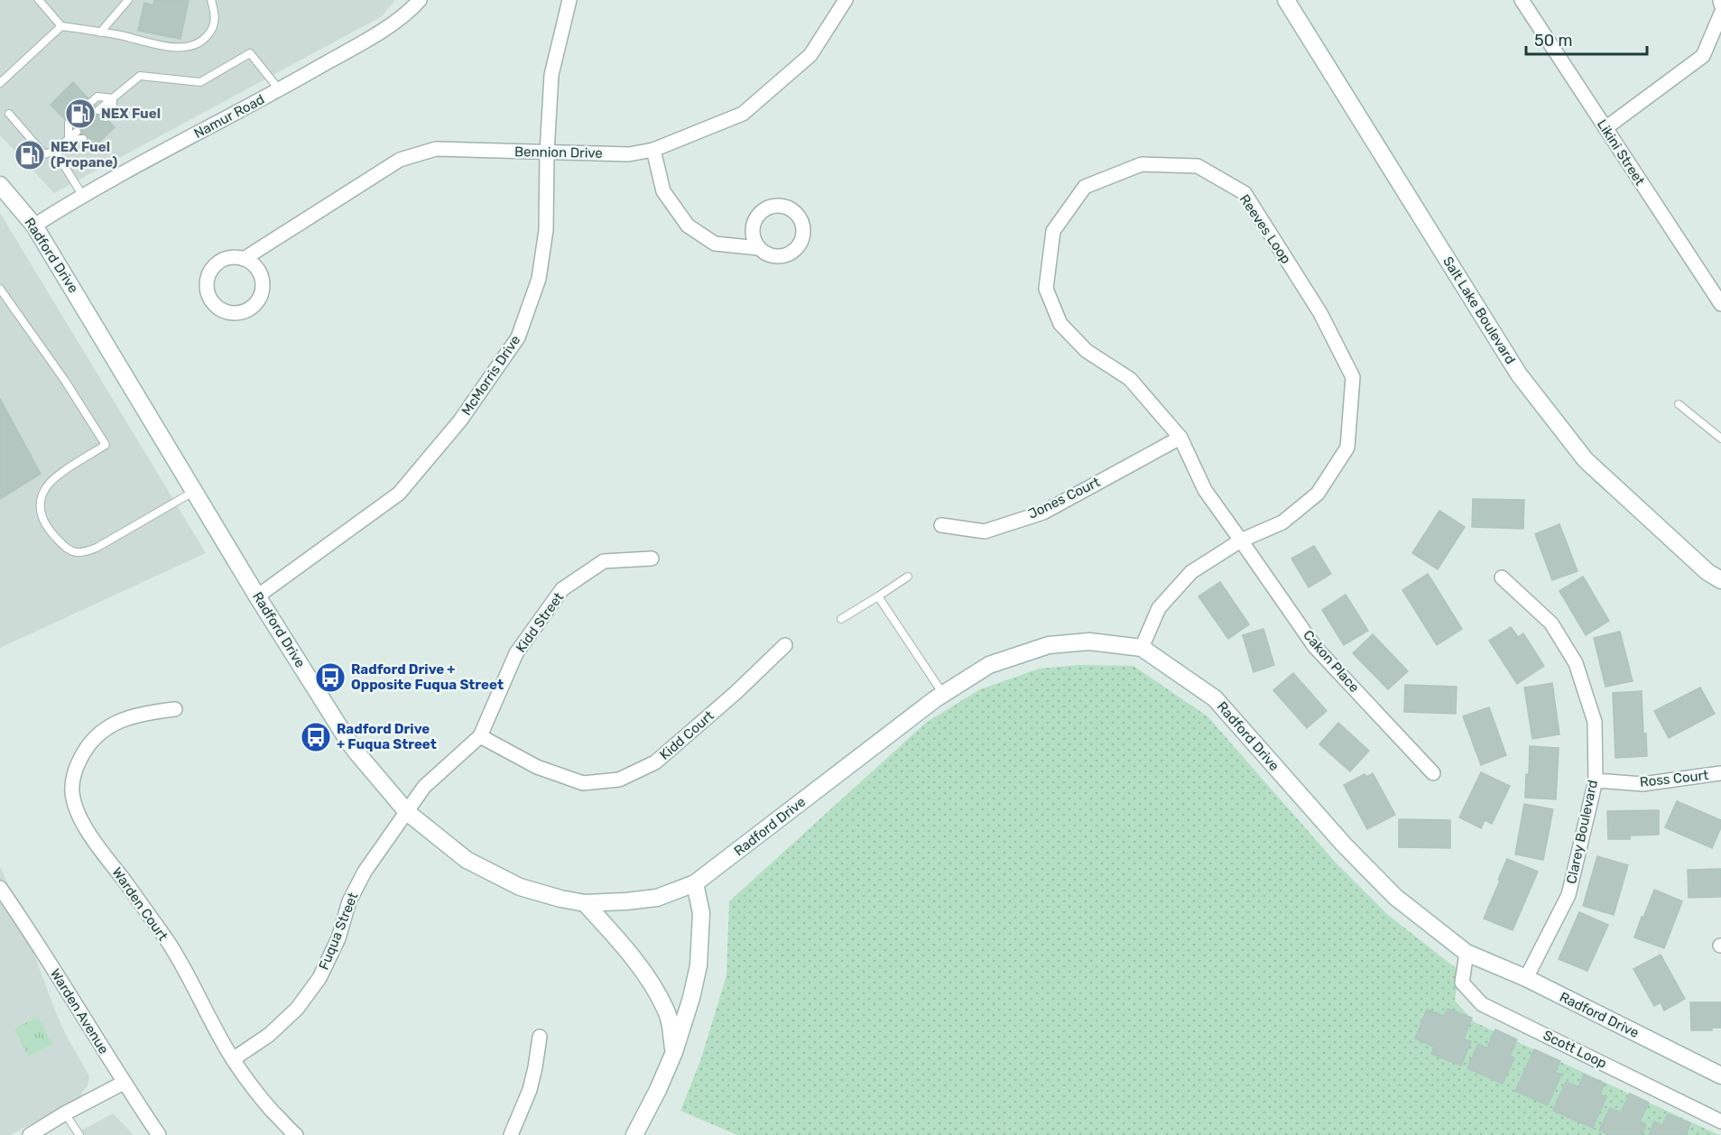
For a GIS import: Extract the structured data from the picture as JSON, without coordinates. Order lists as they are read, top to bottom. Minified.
{"streets":{"street":["Namur Road","Bennion Drive","Likini Street","Reeves Loop","Radford Drive","Salt Lake Boulevard","McMorris Drive","Jones Court","Kidd Street","Cakon Place","Kidd Court","Ross Court","Clarey Boulevard","Warden Court","Fuqua Street","Warden Avenue","Scott Loop"]},"crossings":[["Namur Road","Radford Drive"],["Bennion Drive","McMorris Drive"],["Reeves Loop","Radford Drive"],["Reeves Loop","Jones Court"],["Reeves Loop","Cakon Place"],["Radford Drive","McMorris Drive"],["Radford Drive","Kidd Street"],["Radford Drive","Clarey Boulevard"],["Radford Drive","Fuqua Street"],["Radford Drive","Scott Loop"],["Kidd Street","Kidd Court"],["Kidd Street","Fuqua Street"],["Ross Court","Clarey Boulevard"],["Warden Court","Fuqua Street"]],"places":{"fuel station":["NEX Fuel","NEX Fuel (Propane)"],"bus stop":["Radford Drive + Opposite Fuqua Street","Radford Drive + Fuqua Street"]},"scale_bar":"50 m"}
